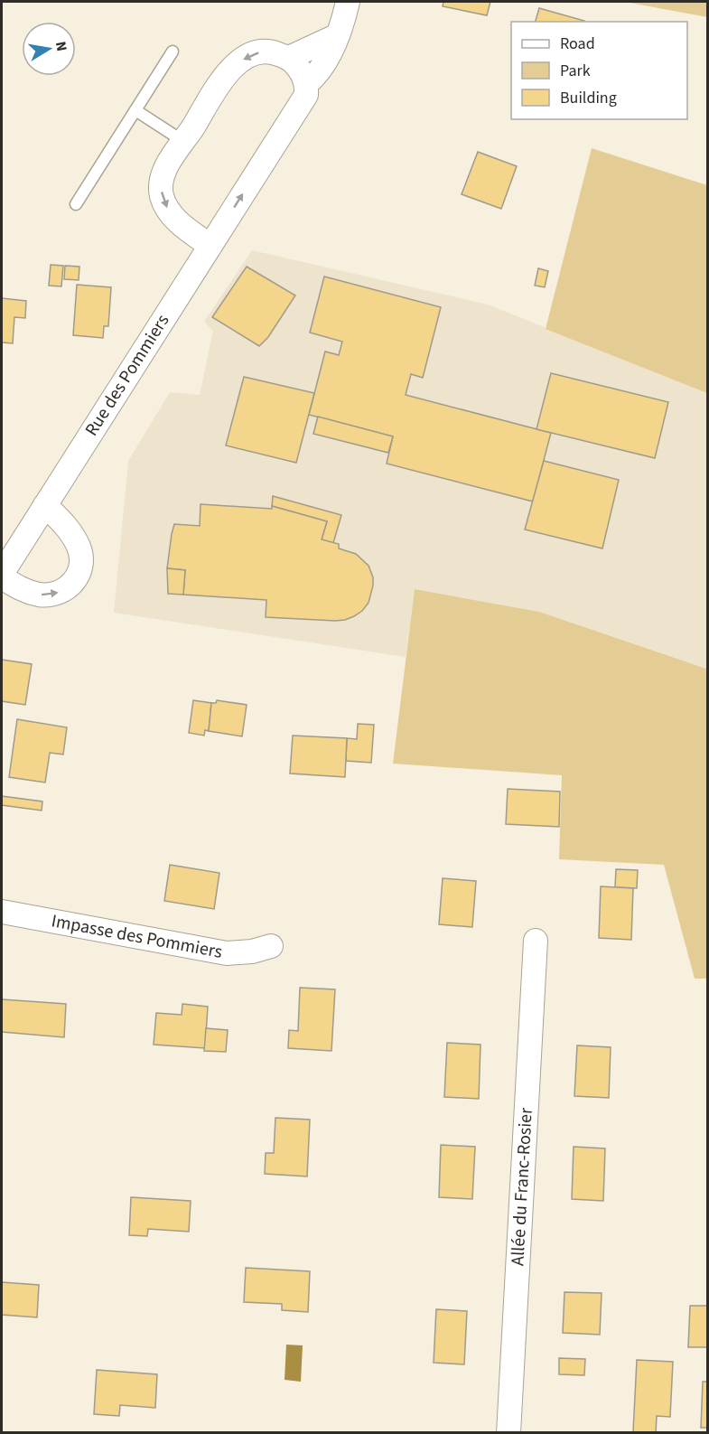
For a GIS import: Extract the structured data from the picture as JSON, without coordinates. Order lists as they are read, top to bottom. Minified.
{"streets":{"street":["Rue des Pommiers","Impasse des Pommiers","Allée du Franc-Rosier"]},"legend":["Road","Park","Building"],"north":"right"}
